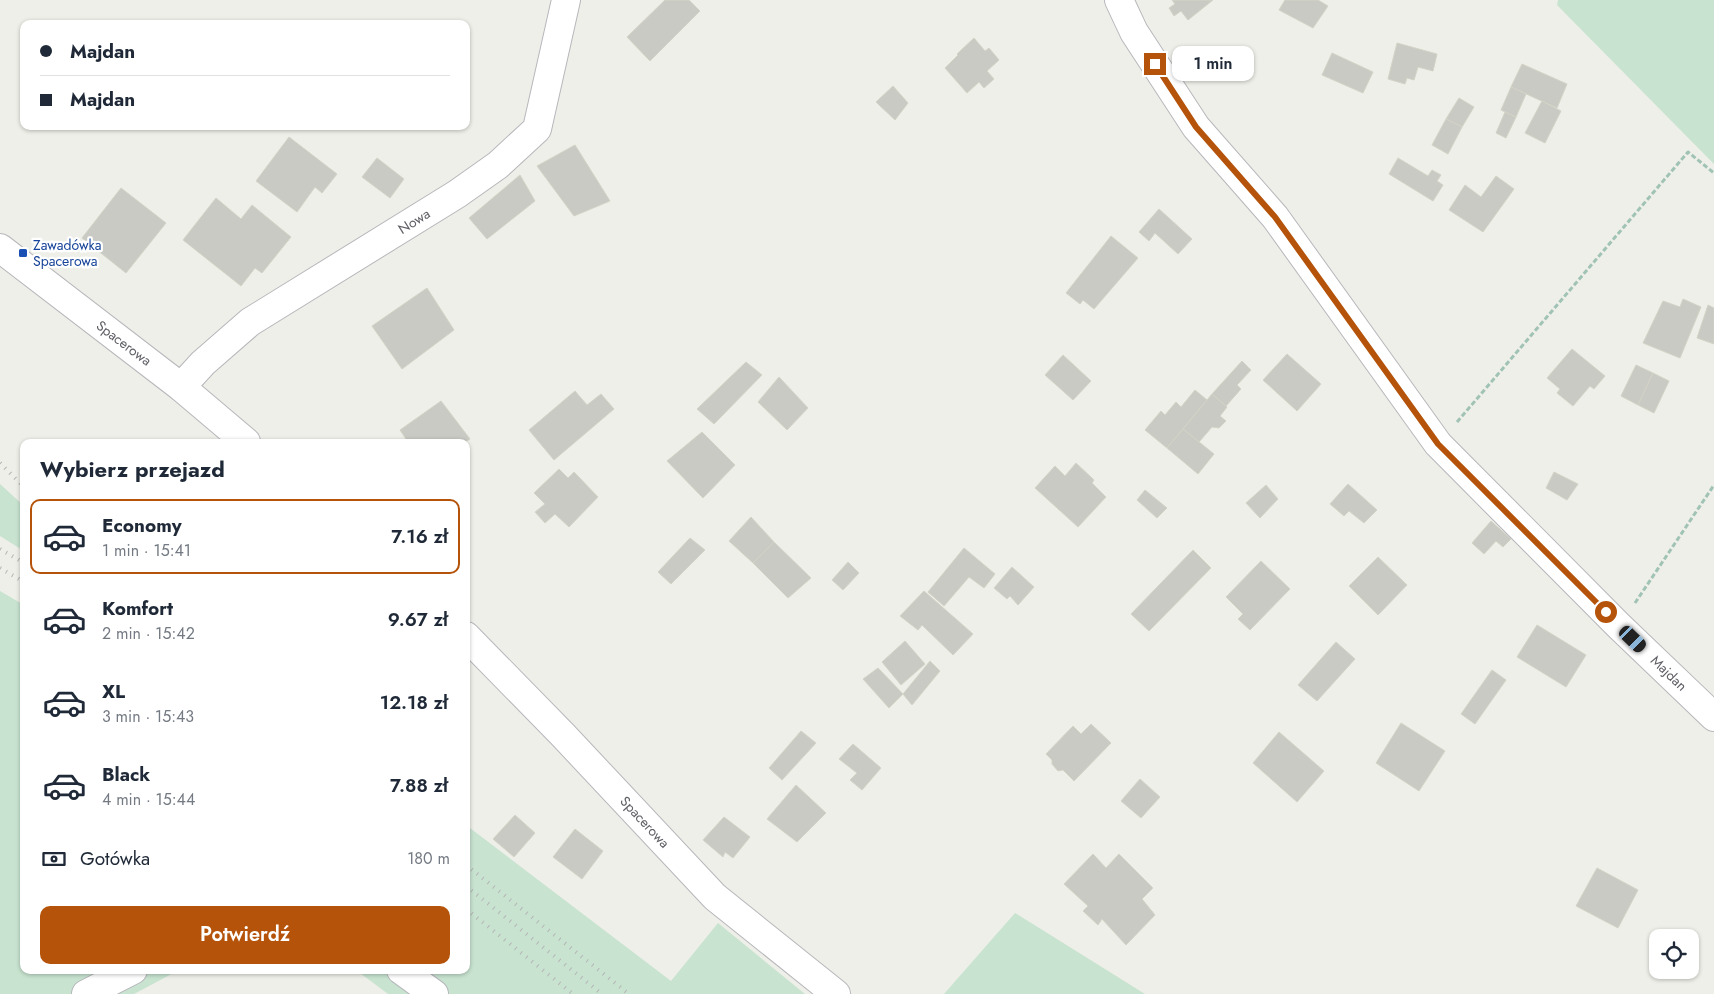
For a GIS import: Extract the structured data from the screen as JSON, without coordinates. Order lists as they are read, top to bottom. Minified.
{"streets":{"street":["Nowa","Spacerowa","Majdan"]},"crossings":[["Nowa","Spacerowa"]],"places":{"transit":["Zawadówka Spacerowa"]},"page":{"banner":["Majdan","Majdan"],"bubble":"1 min","heading":"Wybierz przejazd","list":[{"name":"Economy","note":"1 min · 15:41","value":"7.16 zł"},{"name":"Komfort","note":"2 min · 15:42","value":"9.67 zł"},{"name":"XL","note":"3 min · 15:43","value":"12.18 zł"},{"name":"Black","note":"4 min · 15:44","value":"7.88 zł"}],"pay":["Gotówka","180 m"],"buttons":"Potwierdź"}}
